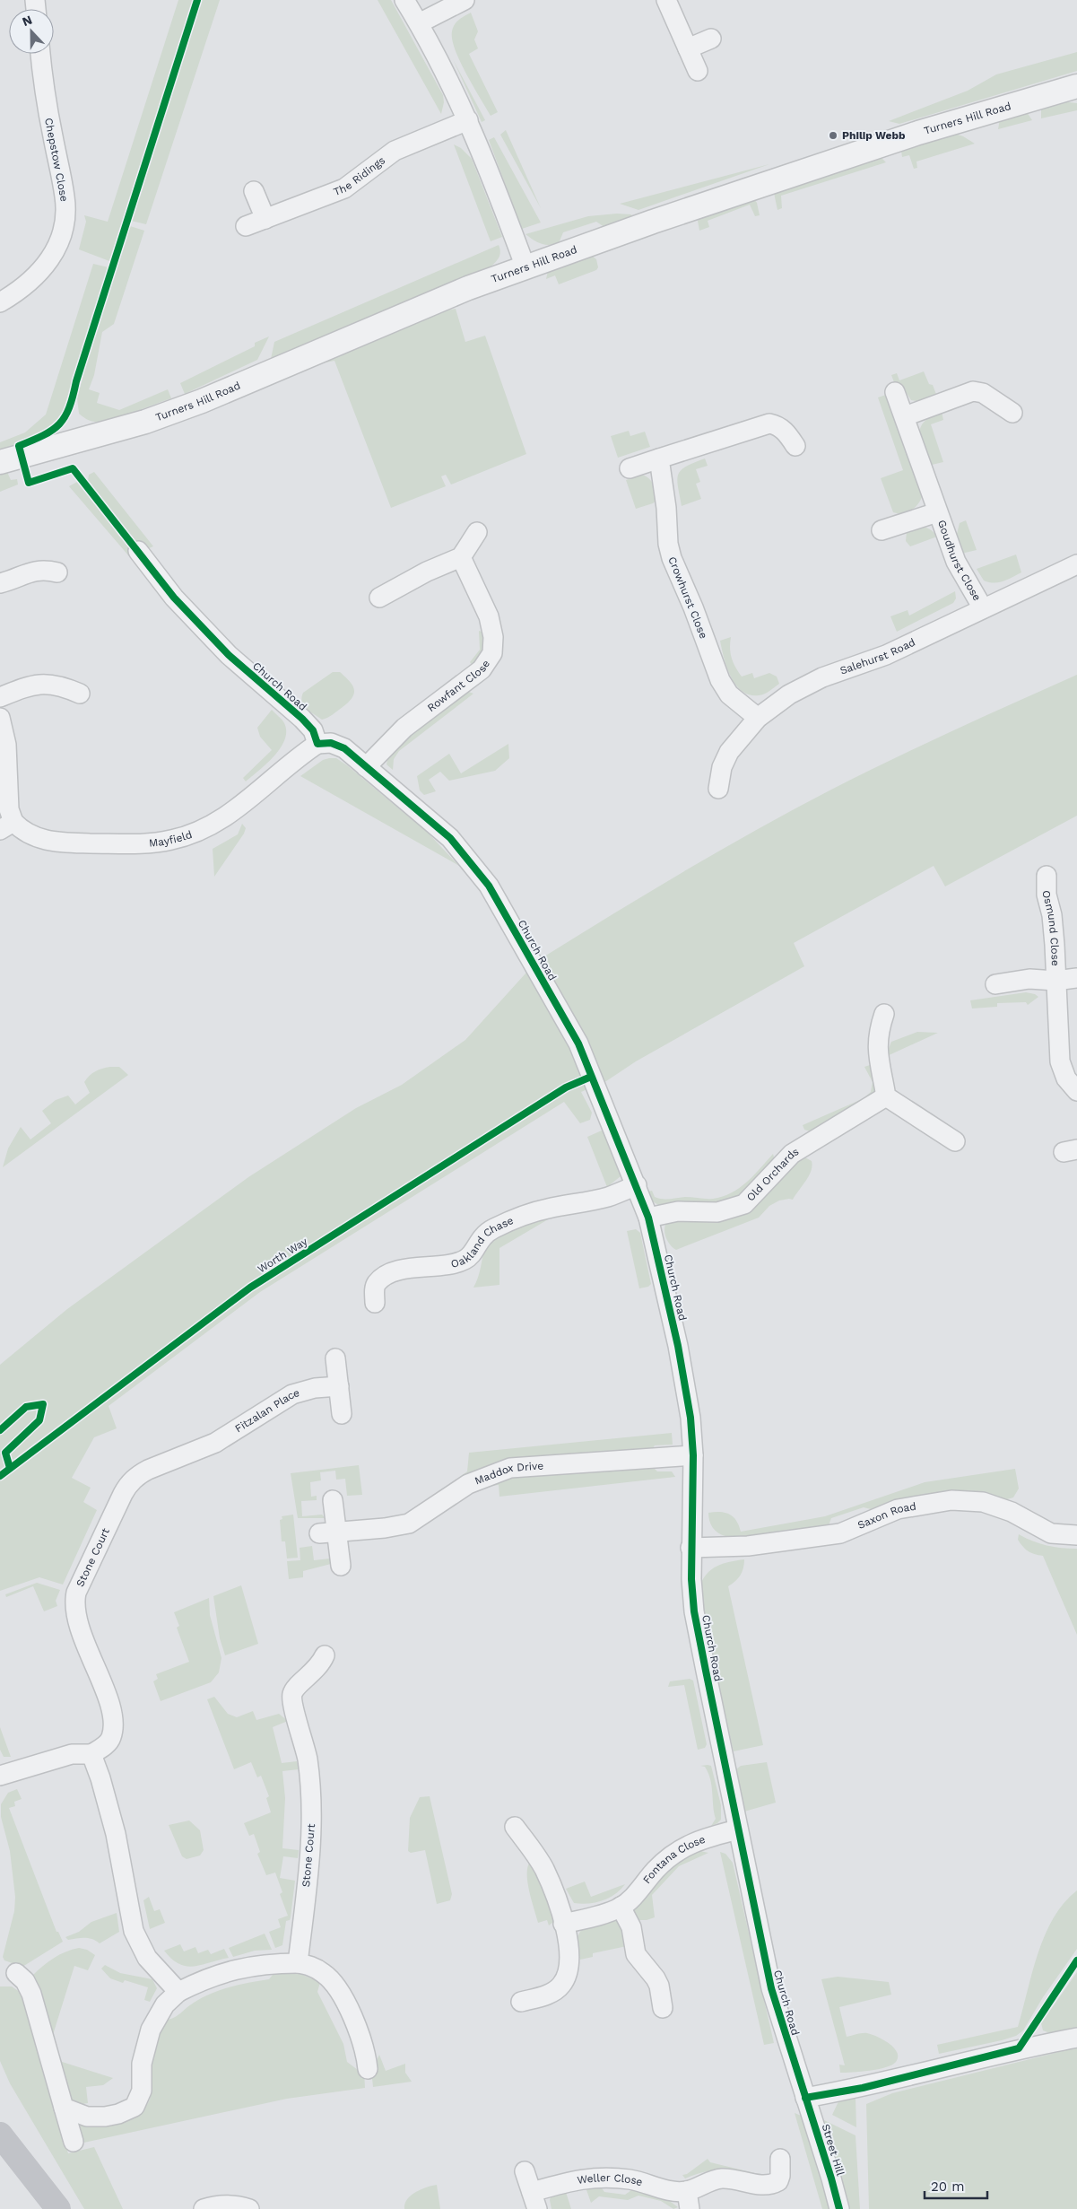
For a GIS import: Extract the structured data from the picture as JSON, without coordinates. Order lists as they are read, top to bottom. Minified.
{"streets":{"street":["Turners Hill Road","Chepstow Close","The Ridings","Goudhurst Close","Crowhurst Close","Salehurst Road","Rowfant Close","Church Road","Mayfield","Osmund Close","Old Orchards","Oakland Chase","Fitzalan Place","Maddox Drive","Saxon Road","Stone Court","Fontana Close","Street Hill","Weller Close"],"cycle path":["Worth Way"]},"crossings":[["Goudhurst Close","Salehurst Road"],["Crowhurst Close","Salehurst Road"],["Rowfant Close","Church Road"],["Church Road","Mayfield"],["Church Road","Old Orchards"],["Church Road","Oakland Chase"],["Church Road","Maddox Drive"],["Church Road","Saxon Road"],["Church Road","Fontana Close"],["Church Road","Street Hill"],["Fitzalan Place","Stone Court"]],"places":["Philip Webb"],"scale_bar":"20 m","north":"top"}
